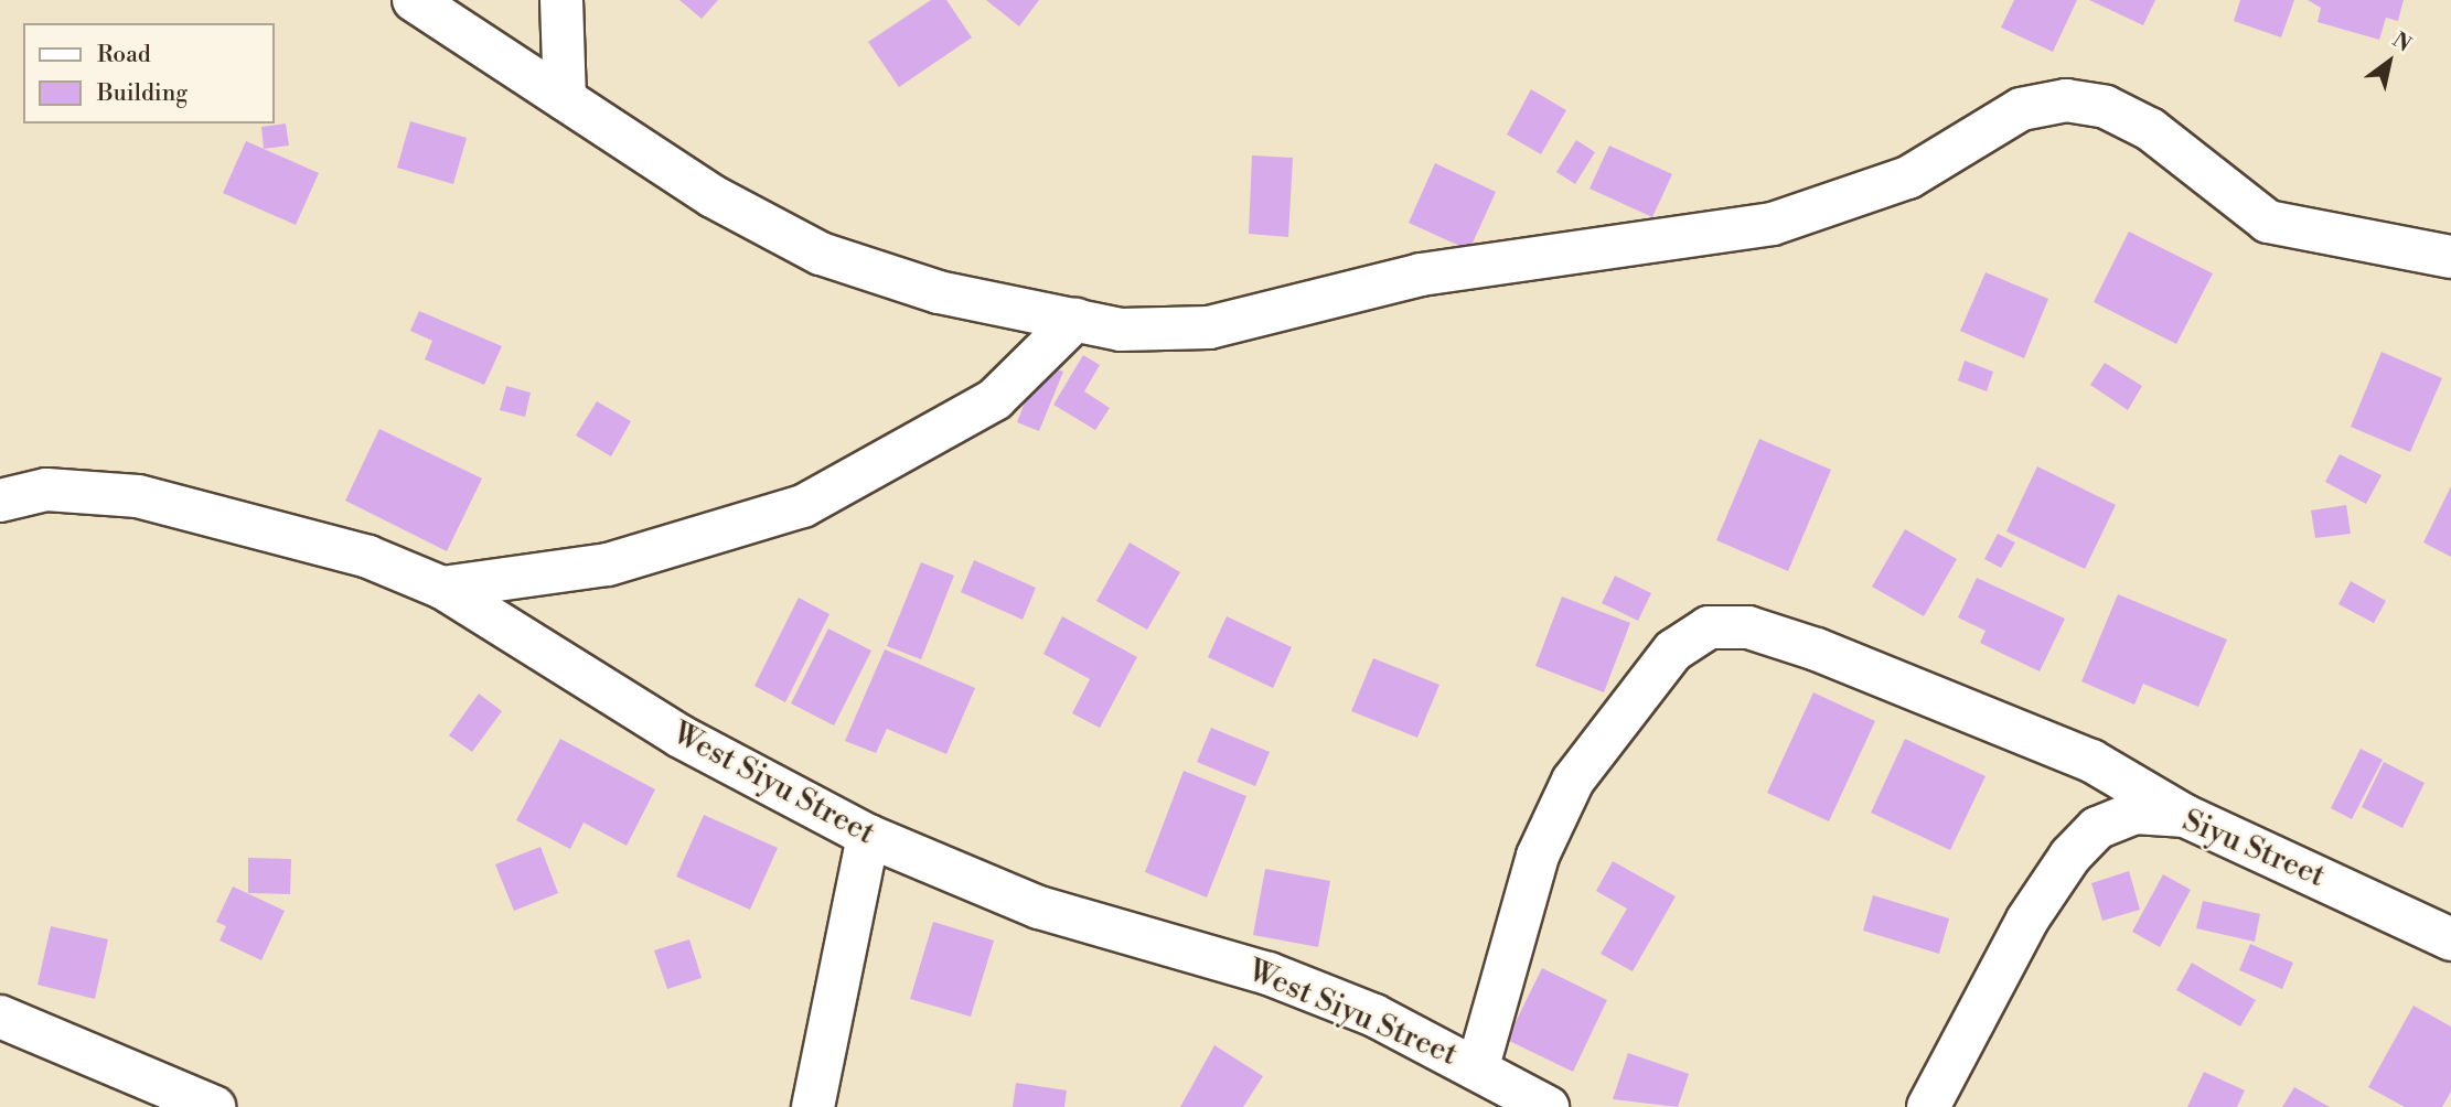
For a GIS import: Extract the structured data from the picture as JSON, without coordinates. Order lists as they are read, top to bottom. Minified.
{"streets":{"street":["West Siyu Street","Siyu Street"]},"legend":["Road","Building"],"north":"top right"}
